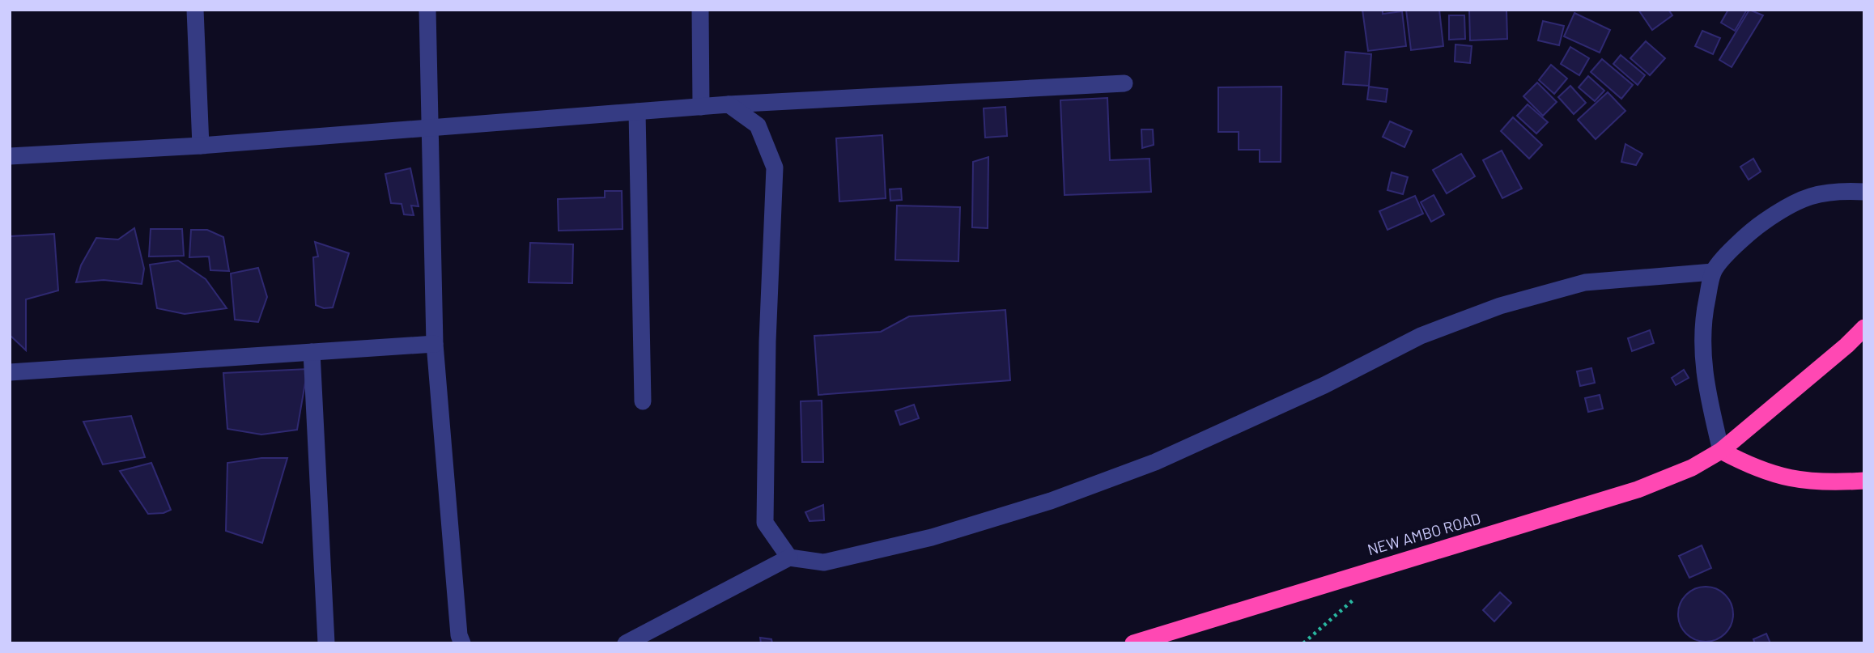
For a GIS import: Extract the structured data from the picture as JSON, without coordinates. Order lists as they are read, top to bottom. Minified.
{"streets":{"highway":["NEW AMBO ROAD"]}}
